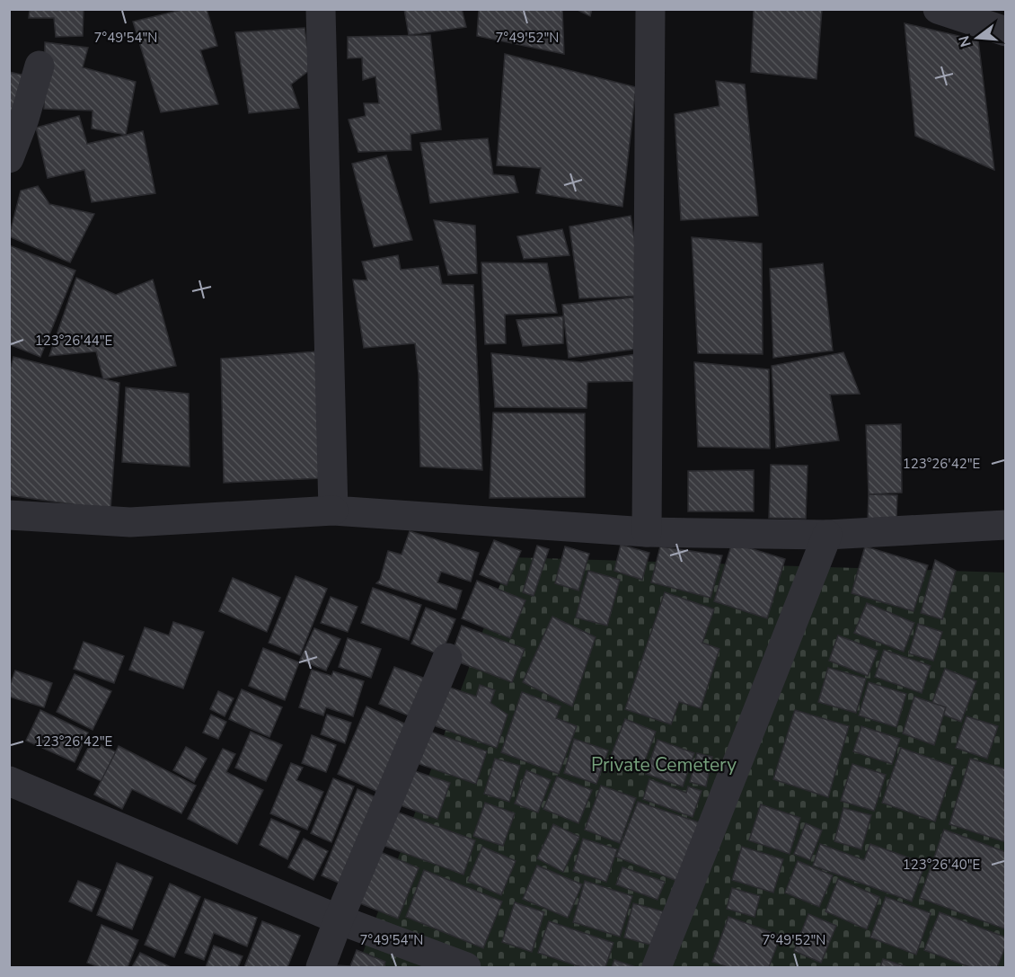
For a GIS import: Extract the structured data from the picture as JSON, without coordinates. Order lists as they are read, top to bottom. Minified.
{"parks":["Private Cemetery"],"north":"left","coordinates":["7°49'54\"N","7°49'52\"N","123°26'44\"E","123°26'42\"E","123°26'40\"E"]}
